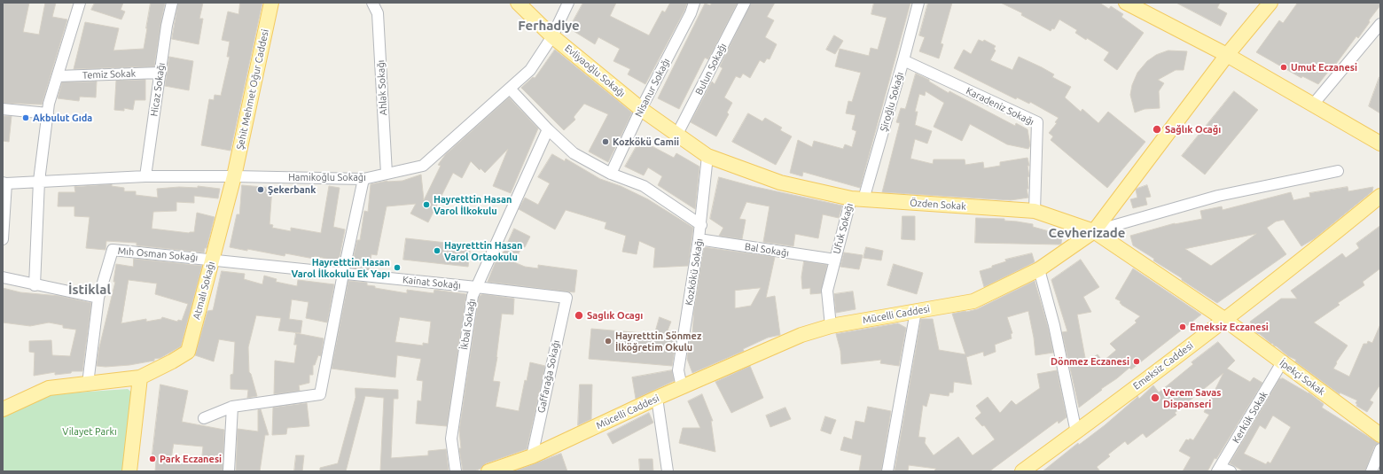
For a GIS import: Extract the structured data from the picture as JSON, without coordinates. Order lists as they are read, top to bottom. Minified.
{"streets":{"main road":["Evliyaoğlu Sokağı","Şehit Mehmet Oğur Caddesi","Özden Sokak","Atmalı Sokağı","Mücelli Caddesi","Emeksiz Caddesi","İpekçi Sokak"],"street":["Bulun Sokağı","Temiz Sokak","Ahlak Sokağı","Nisanur Sokağı","Hicaz Sokağı","Şiroğlu Sokağı","Karadeniz Sokağı","Hamikoğlu Sokağı","Ufuk Sokağı","Bal Sokağı","Mıh Osman Sokağı","Kozkökü Sokağı","Kainat Sokağı","İkbal Sokağı","Gaffarağa Sokağı","Kerkük Sokak"]},"crossings":[["Bulun Sokağı","Özden Sokak"],["Evliyaoğlu Sokağı","Nisanur Sokağı"],["Evliyaoğlu Sokağı","Hamikoğlu Sokağı"],["Evliyaoğlu Sokağı","Özden Sokak"],["Temiz Sokak","Hicaz Sokağı"],["Ahlak Sokağı","Hamikoğlu Sokağı"],["Nisanur Sokağı","Özden Sokak"],["Hicaz Sokağı","Hamikoğlu Sokağı"],["Şehit Mehmet Oğur Caddesi","Hamikoğlu Sokağı"],["Şehit Mehmet Oğur Caddesi","Atmalı Sokağı"],["Şiroğlu Sokağı","Karadeniz Sokağı"],["Şiroğlu Sokağı","Özden Sokak"],["Şiroğlu Sokağı","Ufuk Sokağı"],["Karadeniz Sokağı","Özden Sokak"],["Hamikoğlu Sokağı","Atmalı Sokağı"],["Özden Sokak","Ufuk Sokağı"],["Özden Sokak","Kozkökü Sokağı"],["Özden Sokak","Mücelli Caddesi"],["Özden Sokak","Emeksiz Caddesi"],["Özden Sokak","İpekçi Sokak"],["Ufuk Sokağı","Bal Sokağı"],["Ufuk Sokağı","Mücelli Caddesi"],["Bal Sokağı","Kozkökü Sokağı"],["Mıh Osman Sokağı","Kainat Sokağı"],["Mıh Osman Sokağı","Atmalı Sokağı"],["Kozkökü Sokağı","Mücelli Caddesi"],["Kainat Sokağı","Atmalı Sokağı"],["Kainat Sokağı","İkbal Sokağı"],["Kainat Sokağı","Gaffarağa Sokağı"],["Mücelli Caddesi","Gaffarağa Sokağı"],["Emeksiz Caddesi","İpekçi Sokak"],["İpekçi Sokak","Kerkük Sokak"]],"districts":["Ferhadiye","Cevherizade","İstiklal"],"parks":["Vilayet Parkı"],"places":["Umut Eczanesi","Akbulut Gıda","Sağlık Ocağı","Kozkökü Camii","Şekerbank","Hayretttin Hasan Varol İlkokulu","Hayretttin Hasan Varol Ortaokulu","Hayretttin Hasan Varol İlkokulu Ek Yapı","Saglık Ocagı","Emeksiz Eczanesi","Hayretttin Sönmez İlköğretim Okulu","Dönmez Eczanesi","Verem Savas Dispanseri","Park Eczanesi"]}
